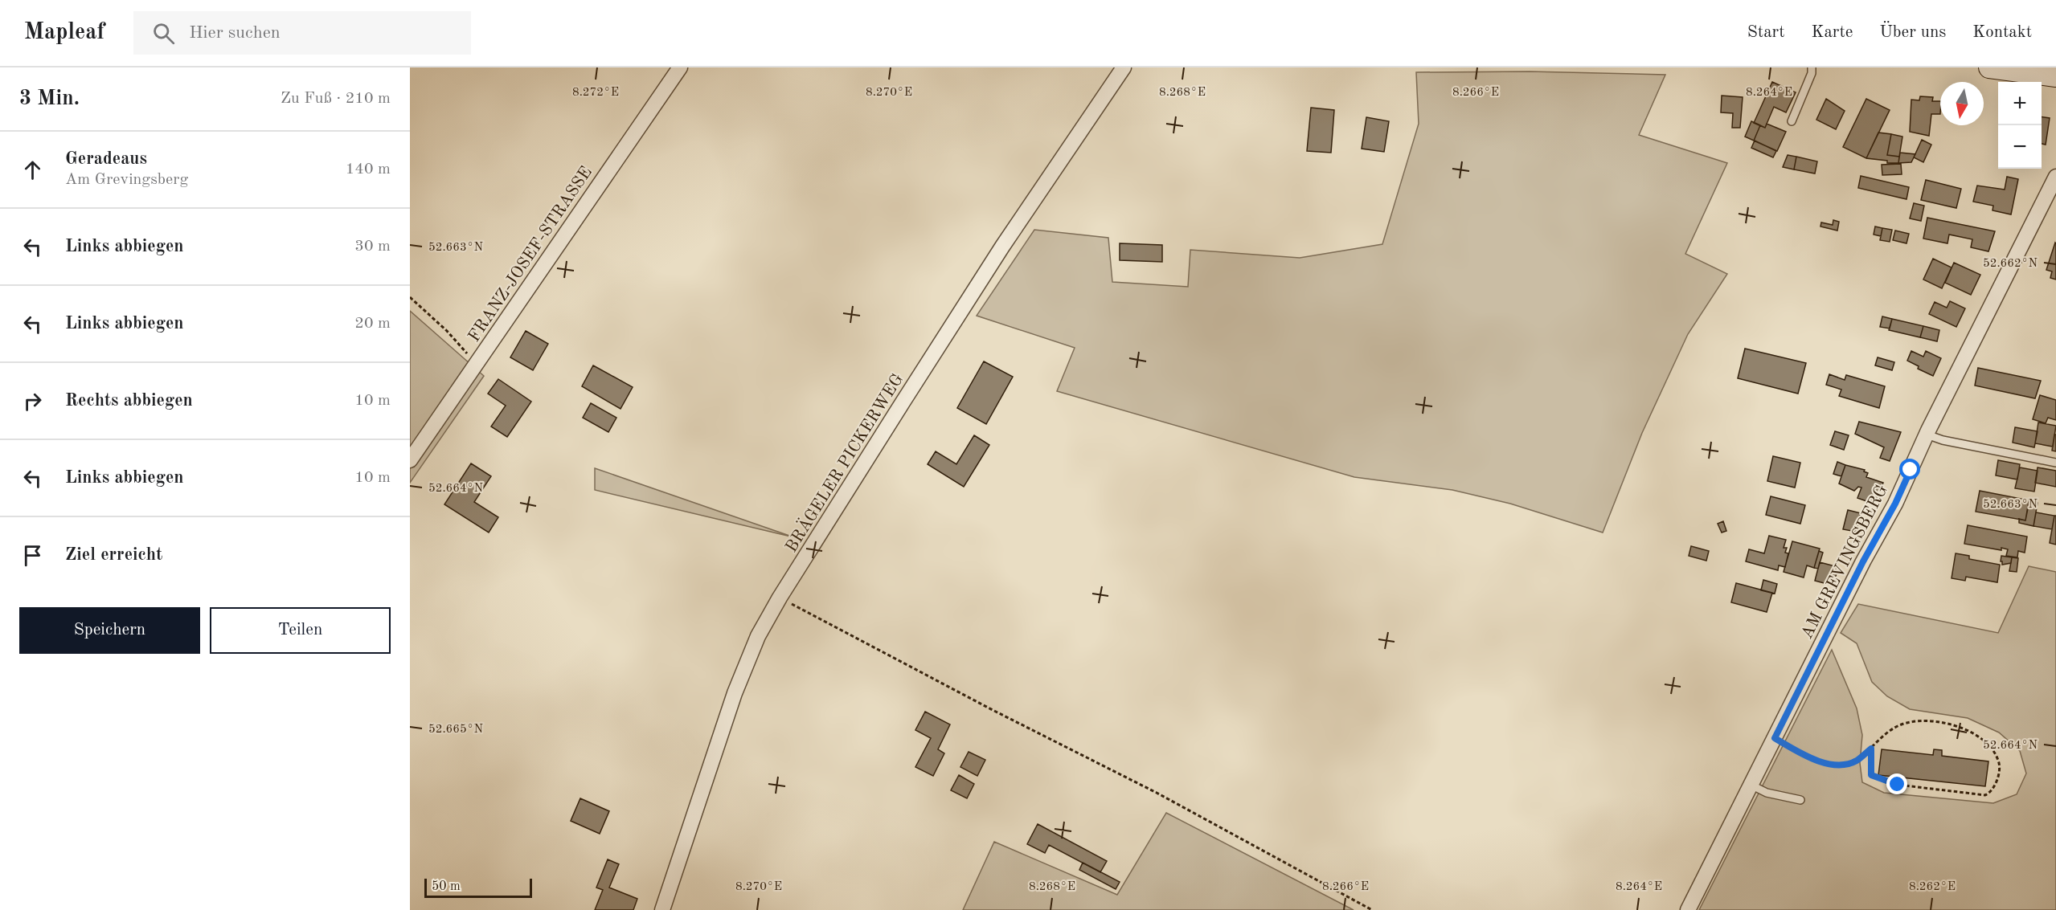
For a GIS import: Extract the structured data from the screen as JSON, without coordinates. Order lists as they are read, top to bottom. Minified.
{"streets":{"street":["FRANZ-JOSEF-STRASSE","BRÄGELER PICKERWEG","AM GREVINGSBERG"]},"scale_bar":"50 m","north":"bottom","page":{"header":"Mapleaf","search":"Hier suchen","nav":["Start","Karte","Über uns","Kontakt"],"heading":["3 Min.","Zu Fuß · 210 m"],"map_buttons":["+","−"],"list":[["Geradeaus","Am Grevingsberg","140 m"],["Links abbiegen","30 m"],["Links abbiegen","20 m"],["Rechts abbiegen","10 m"],["Links abbiegen","10 m"],"Ziel erreicht"],"buttons":["Speichern","Teilen"],"scale":"50 m"},"coordinates":["8.272°E","8.270°E","8.268°E","8.266°E","8.264°E","52.663°N","52.662°N","52.664°N","52.665°N","8.262°E"]}
